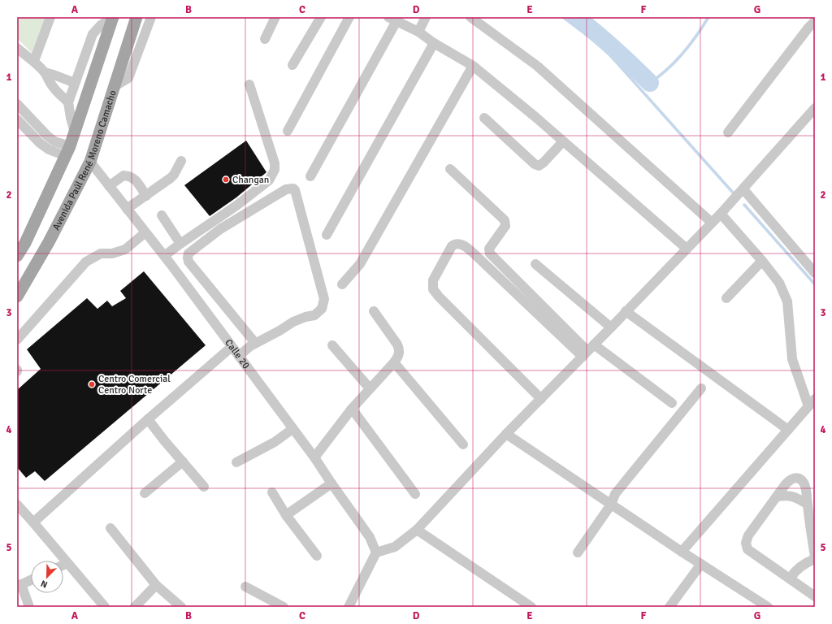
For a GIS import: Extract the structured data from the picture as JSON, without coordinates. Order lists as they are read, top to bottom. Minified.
{"streets":{"main road":["Avenida Paúl René Moreno Camacho"],"street":["Calle 20"]},"crossings":[["Avenida Paúl René Moreno Camacho","Calle 20"]],"places":["Changan","Centro Comercial Centro Norte"],"north":"bottom left","grid":{"columns":["A","B","C","D","E","F","G"],"rows":["1","2","3","4","5"]}}
